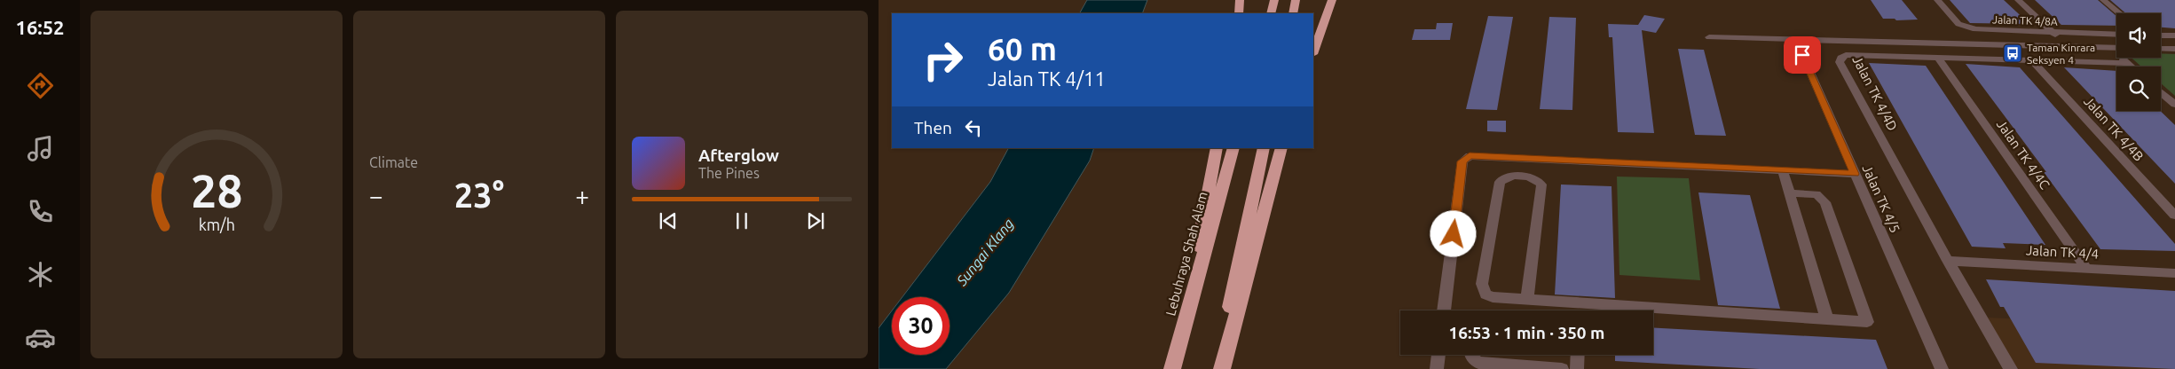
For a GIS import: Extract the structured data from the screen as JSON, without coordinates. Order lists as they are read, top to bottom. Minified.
{"streets":{"highway":["Lebuhraya Shah Alam"],"street":["Jalan TK 4/8A","Jalan TK 4/4D","Jalan TK 4/4B","Jalan TK 4/4C","Jalan TK 4/5","Jalan TK 4/4"]},"crossings":[["Jalan TK 4/4D","Jalan TK 4/4B"],["Jalan TK 4/4D","Jalan TK 4/4C"],["Jalan TK 4/4D","Jalan TK 4/4"],["Jalan TK 4/4C","Jalan TK 4/4"]],"water":["Sungai Klang"],"places":{"bus stop":["Taman Kinrara Seksyen 4"]},"page":{"tabs":"16:52","tile":"Climate","turn":["60 m","Jalan TK 4/11"],"then":"Then","song":["Afterglow","The Pines"],"heat":["−","23°","+"],"limit":"30","trip":"16:53 · 1 min · 350 m","gauge":["28","km/h"]}}
